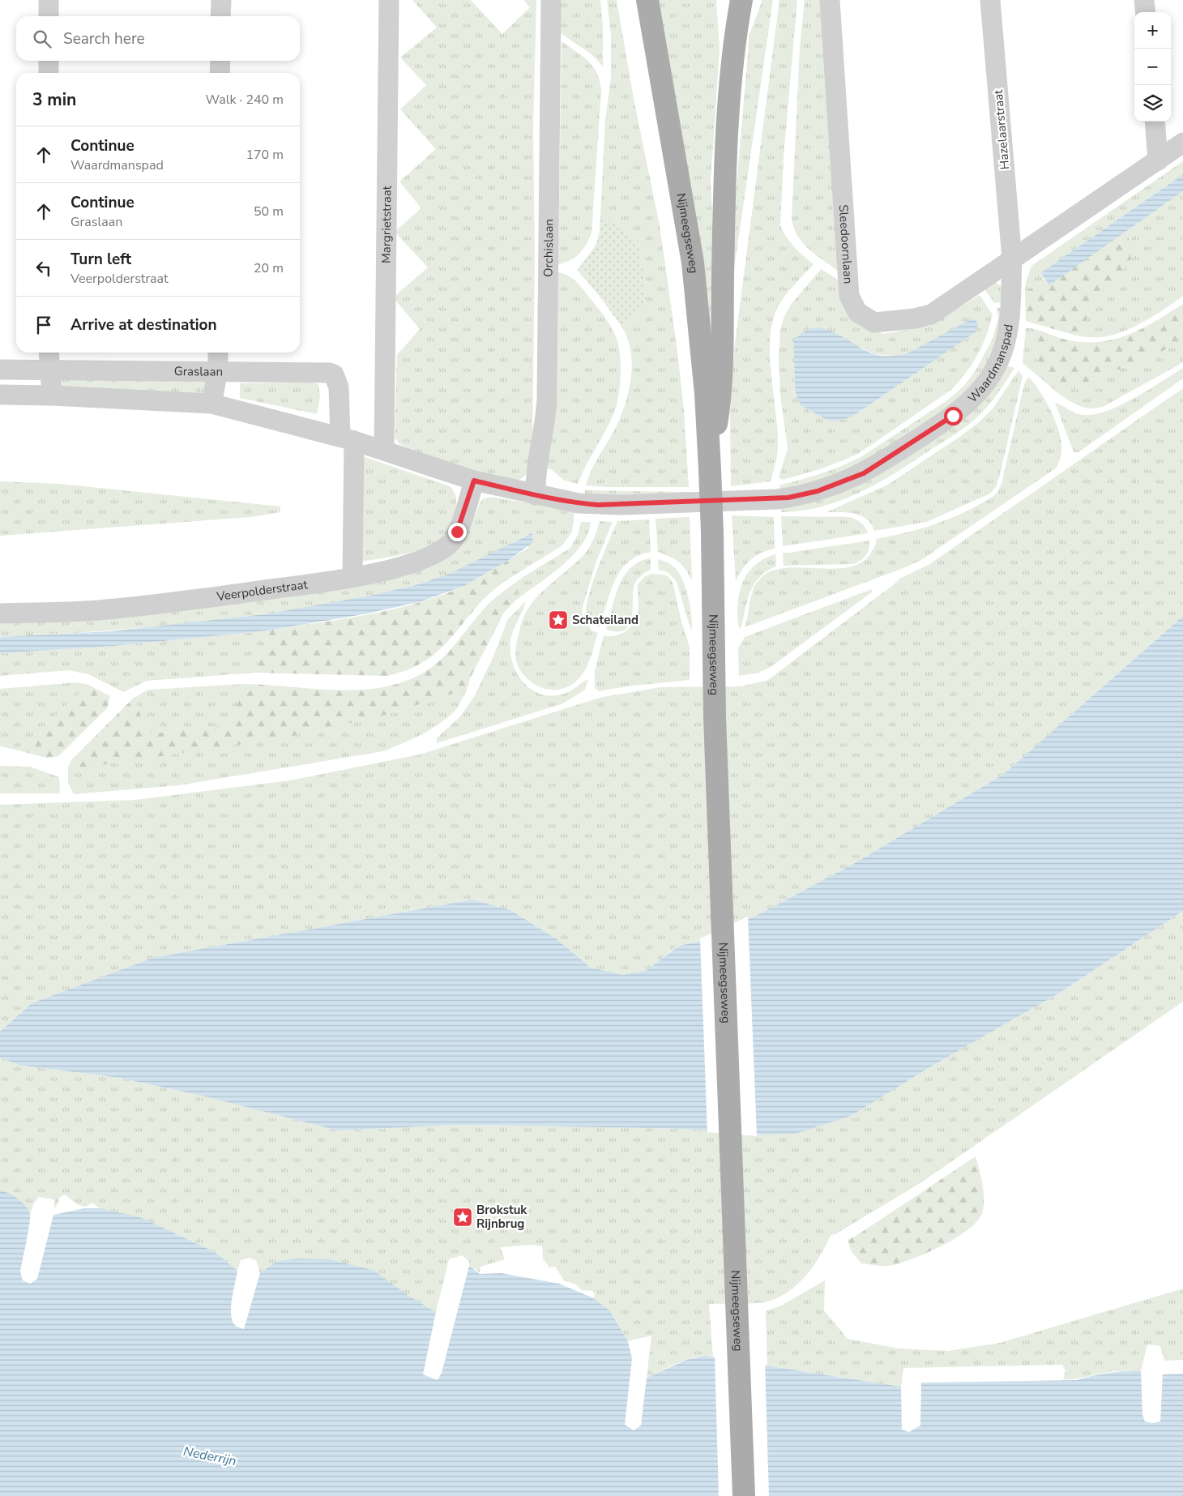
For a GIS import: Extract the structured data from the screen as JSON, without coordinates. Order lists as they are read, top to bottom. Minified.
{"streets":{"main road":["Nijmeegseweg"],"street":["Hazelaarstraat","Margrietstraat","Sleedoornlaan","Orchislaan","Waardmanspad","Graslaan","Veerpolderstraat"]},"crossings":[["Hazelaarstraat","Sleedoornlaan"],["Hazelaarstraat","Waardmanspad"],["Sleedoornlaan","Waardmanspad"],["Orchislaan","Waardmanspad"],["Graslaan","Veerpolderstraat"]],"water":["Nederrijn"],"places":{"place":["Schateiland","Brokstuk Rijnbrug"]},"page":{"map_buttons":["+","−"],"search":"Search here","heading":["3 min","Walk · 240 m"],"list":[["Continue","Waardmanspad","170 m"],["Continue","Graslaan","50 m"],["Turn left","Veerpolderstraat","20 m"],"Arrive at destination"]}}
